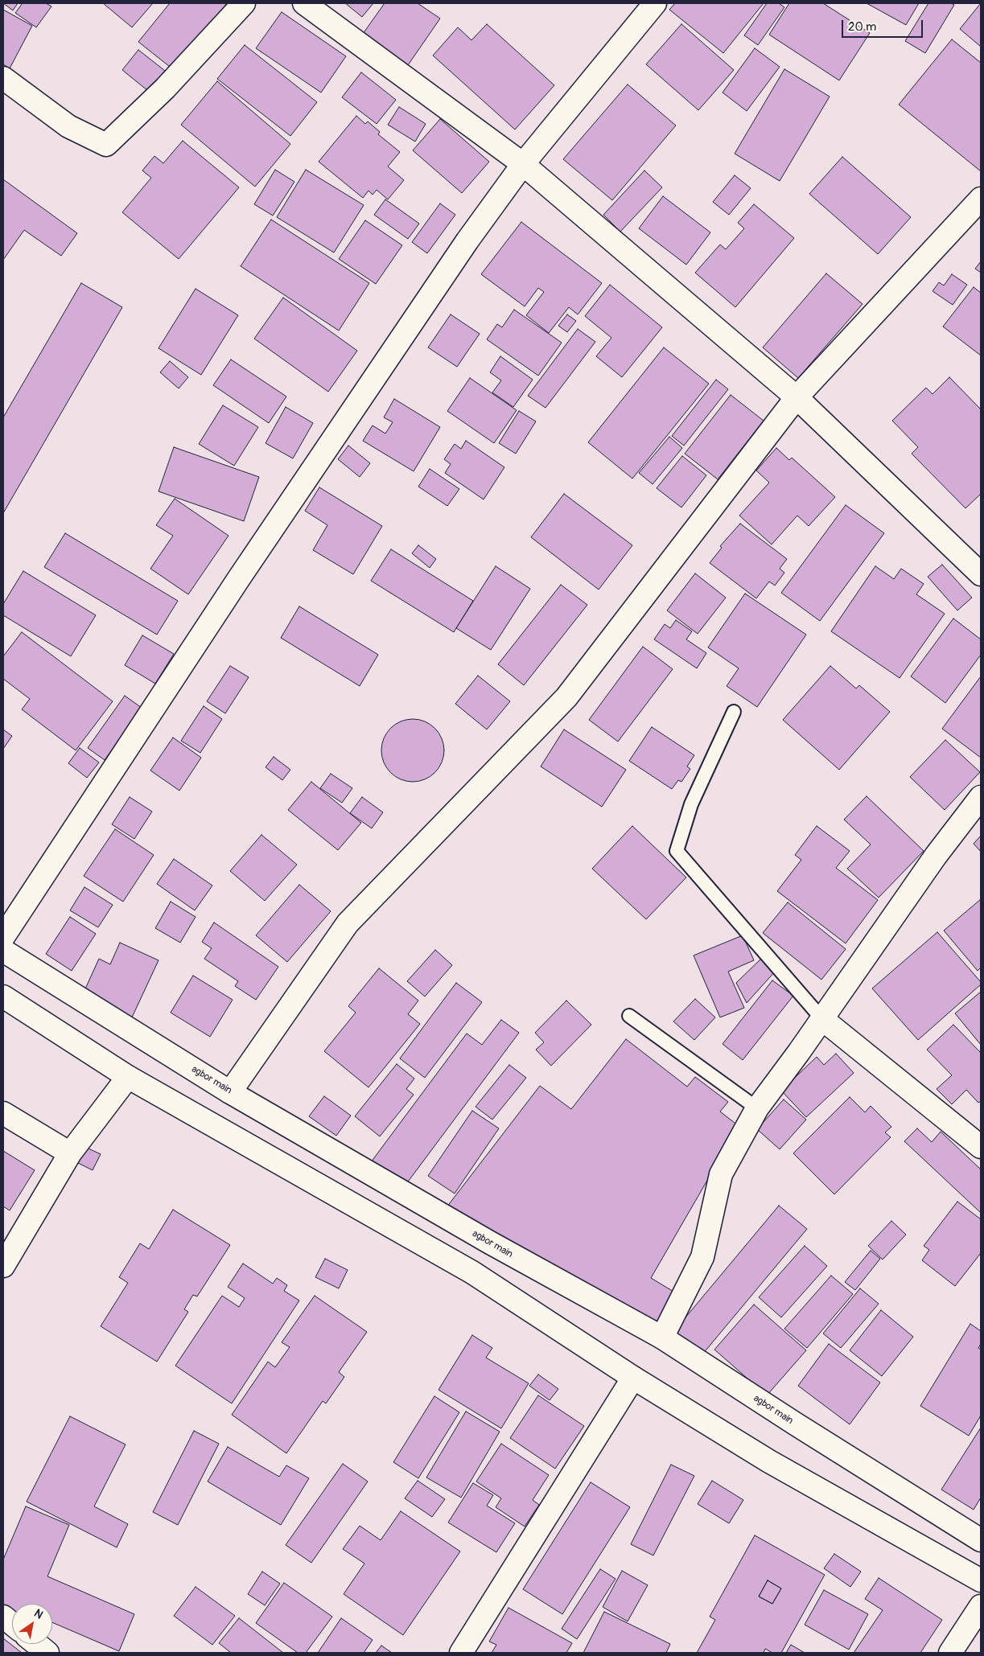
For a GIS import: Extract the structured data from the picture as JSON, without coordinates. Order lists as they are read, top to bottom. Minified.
{"streets":{"street":["agbor main"]},"scale_bar":"20 m","north":"top right"}
